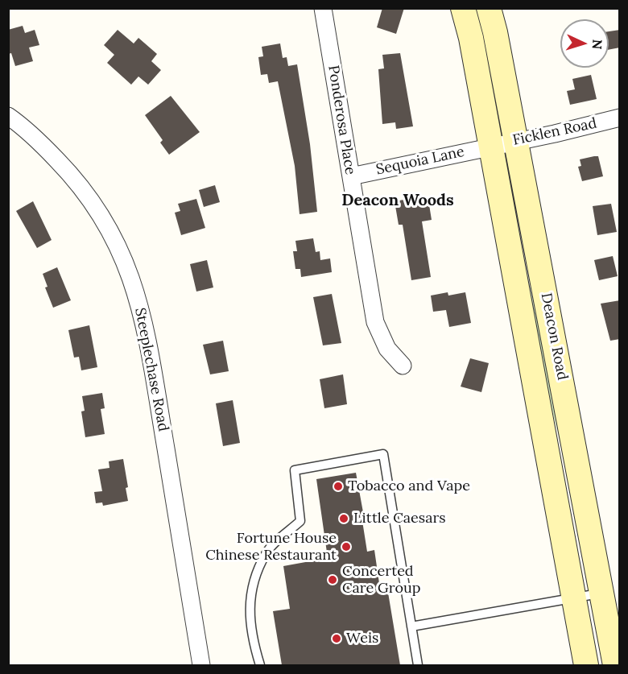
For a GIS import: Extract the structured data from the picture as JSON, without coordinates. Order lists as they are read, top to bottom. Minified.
{"streets":{"main road":["Deacon Road"],"street":["Ponderosa Place","Ficklen Road","Sequoia Lane","Steeplechase Road"]},"crossings":[["Ponderosa Place","Sequoia Lane"],["Ficklen Road","Sequoia Lane"],["Ficklen Road","Deacon Road"],["Sequoia Lane","Deacon Road"]],"districts":["Deacon Woods"],"places":["Tobacco and Vape","Little Caesars","Fortune House Chinese Restaurant","Concerted Care Group","Weis"],"north":"right"}
